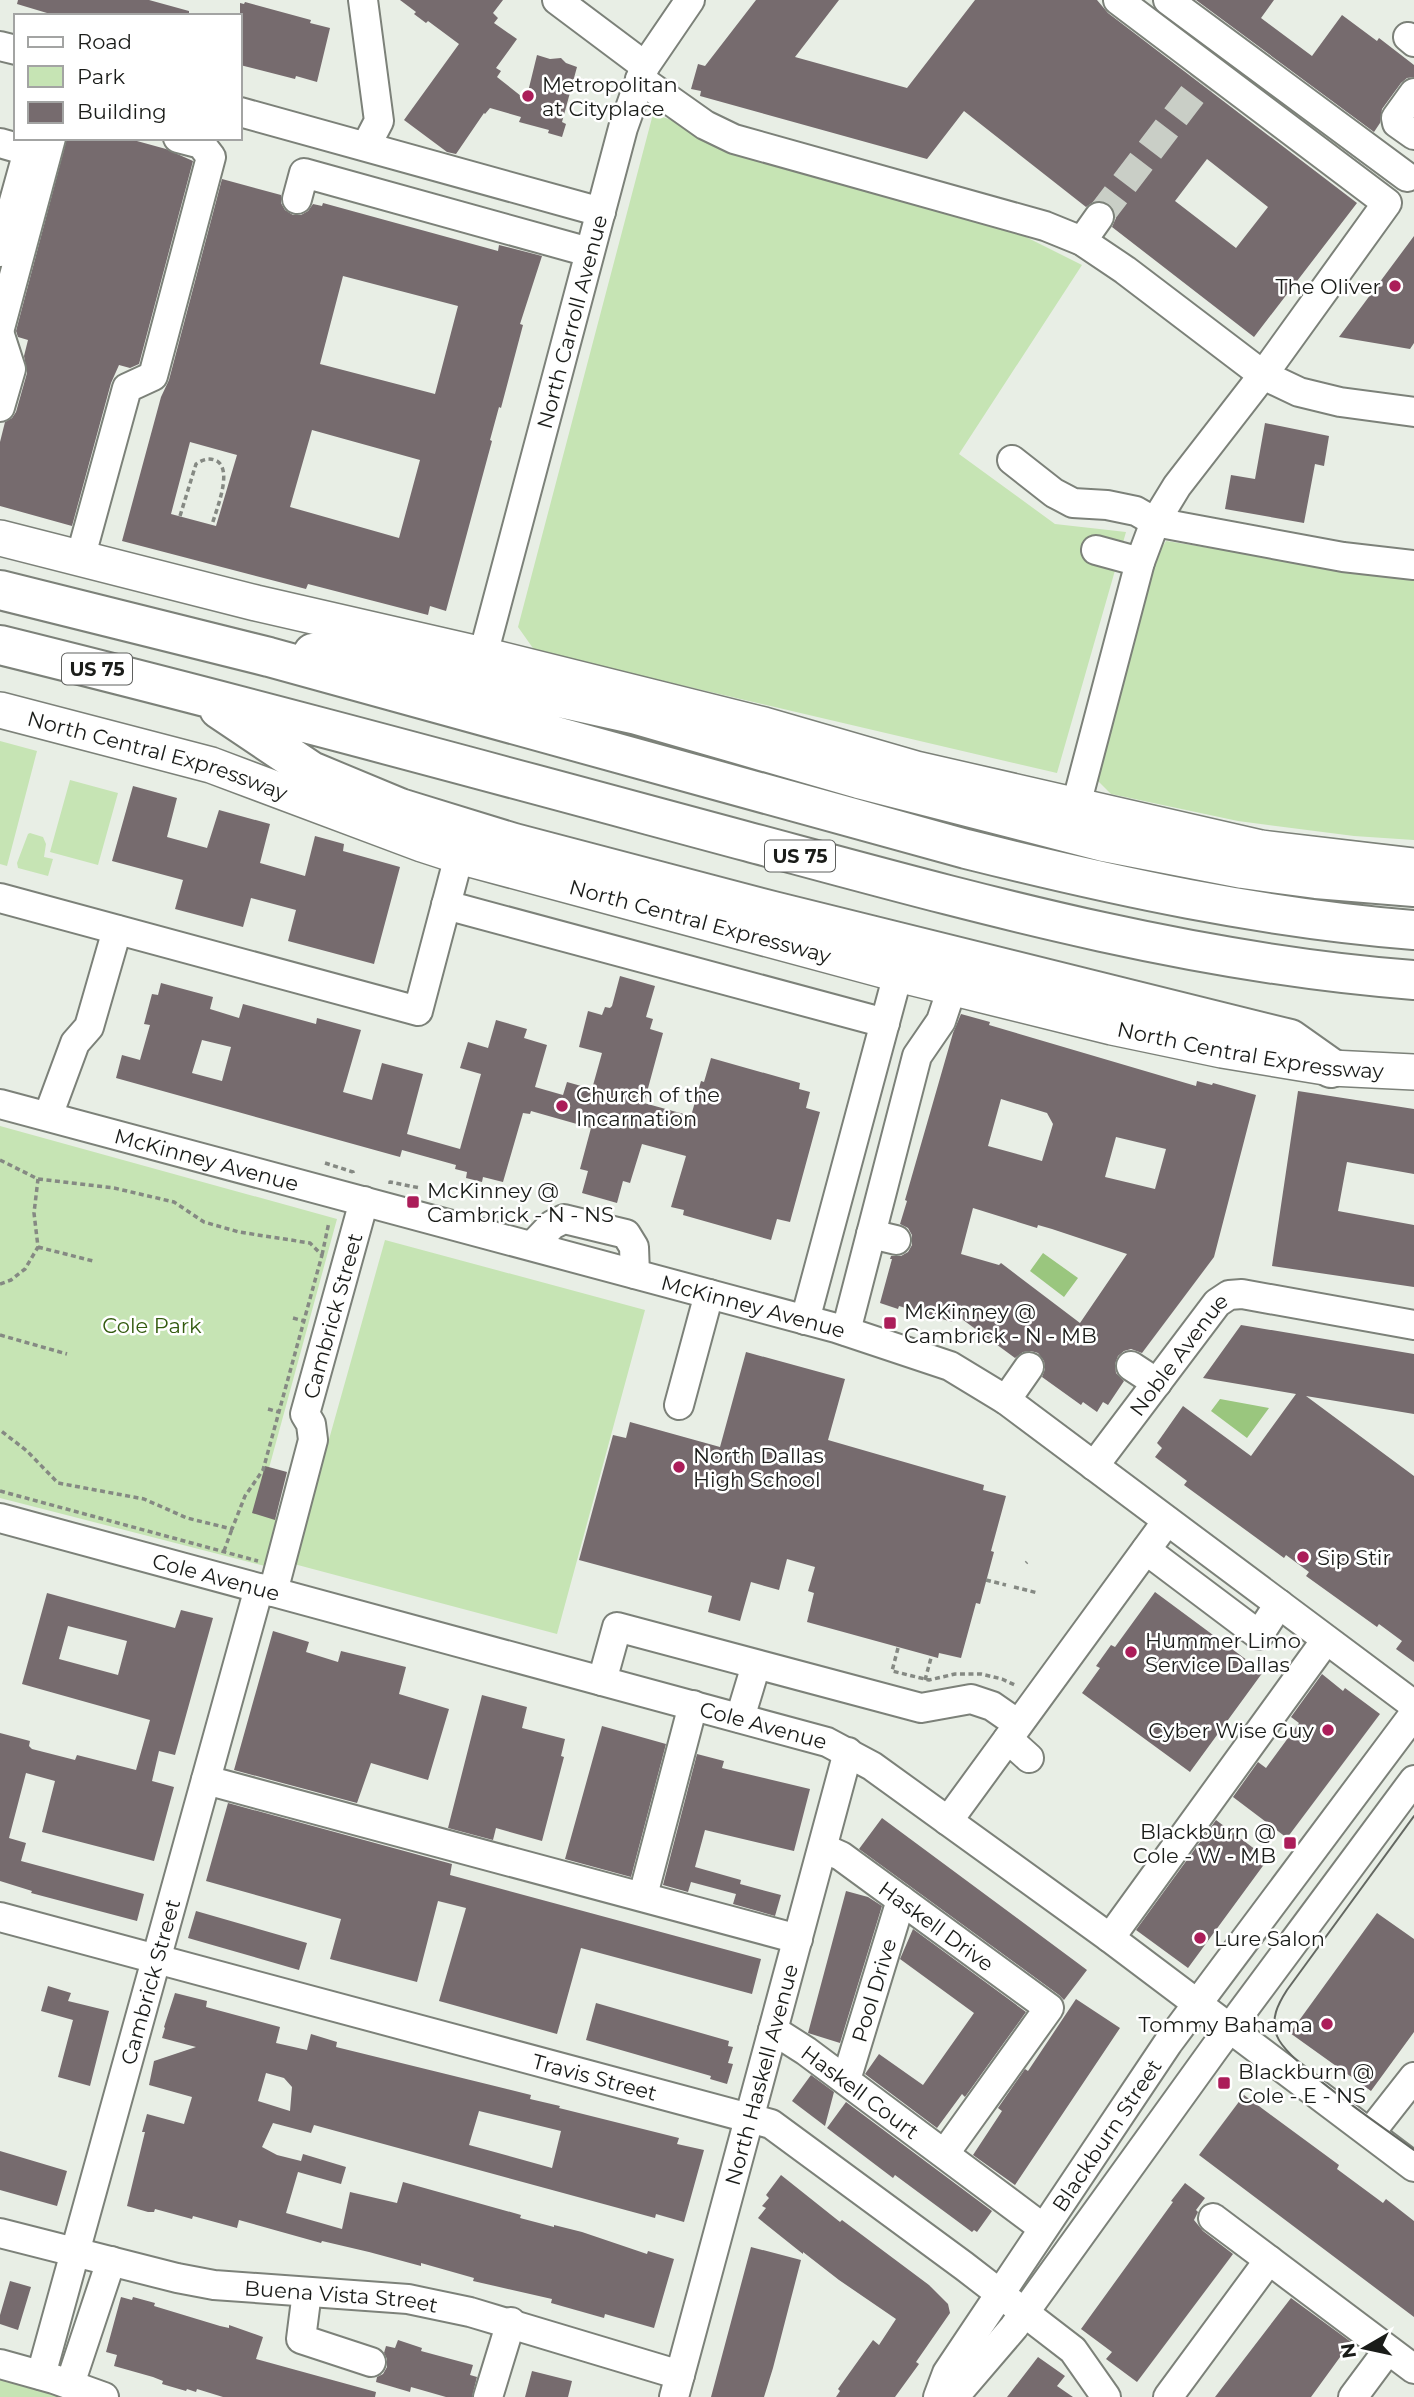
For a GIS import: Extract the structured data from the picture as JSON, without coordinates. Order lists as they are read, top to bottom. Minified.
{"streets":{"highway":["US 75"],"main road":["North Central Expressway"],"street":["North Carroll Avenue","McKinney Avenue","Cambrick Street","Noble Avenue","Cole Avenue","Haskell Drive","Pool Drive","North Haskell Avenue","Travis Street","Haskell Court","Blackburn Street","Buena Vista Street"]},"crossings":[["McKinney Avenue","Cambrick Street"],["McKinney Avenue","Noble Avenue"],["Cambrick Street","Cole Avenue"],["Cambrick Street","Travis Street"],["Cambrick Street","Buena Vista Street"],["Cole Avenue","North Haskell Avenue"],["Cole Avenue","Blackburn Street"],["Haskell Drive","Pool Drive"],["Haskell Drive","North Haskell Avenue"],["Haskell Drive","Haskell Court"],["Pool Drive","Haskell Court"],["North Haskell Avenue","Travis Street"],["North Haskell Avenue","Haskell Court"],["North Haskell Avenue","Buena Vista Street"],["Travis Street","Blackburn Street"],["Haskell Court","Blackburn Street"]],"parks":["Cole Park"],"places":{"other":["Metropolitan at Cityplace","The Oliver","Church of the Incarnation","North Dallas High School","Sip Stir","Hummer Limo Service Dallas","Cyber Wise Guy","Lure Salon","Tommy Bahama"],"transit":["McKinney @ Cambrick - N - NS","McKinney @ Cambrick - N - MB","Blackburn @ Cole - W - MB","Blackburn @ Cole - E - NS"]},"legend":["Road","Park","Building"],"north":"left"}
